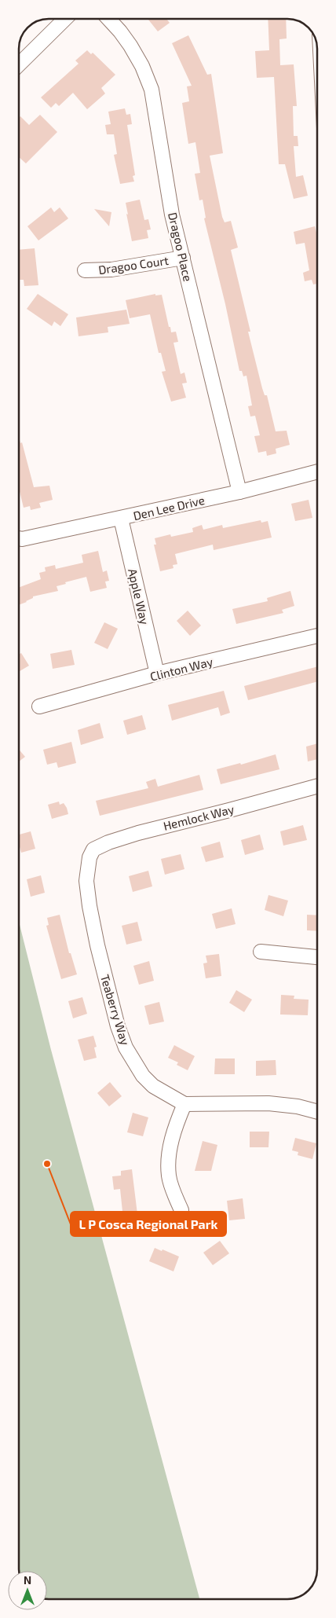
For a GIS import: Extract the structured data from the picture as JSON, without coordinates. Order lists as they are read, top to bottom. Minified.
{"streets":{"street":["Dragoo Place","Dragoo Court","Den Lee Drive","Apple Way","Clinton Way","Hemlock Way","Teaberry Way"]},"crossings":[["Dragoo Place","Dragoo Court"],["Dragoo Place","Den Lee Drive"],["Den Lee Drive","Apple Way"],["Apple Way","Clinton Way"],["Hemlock Way","Teaberry Way"]],"places":["L P Cosca Regional Park"],"north":"top"}
